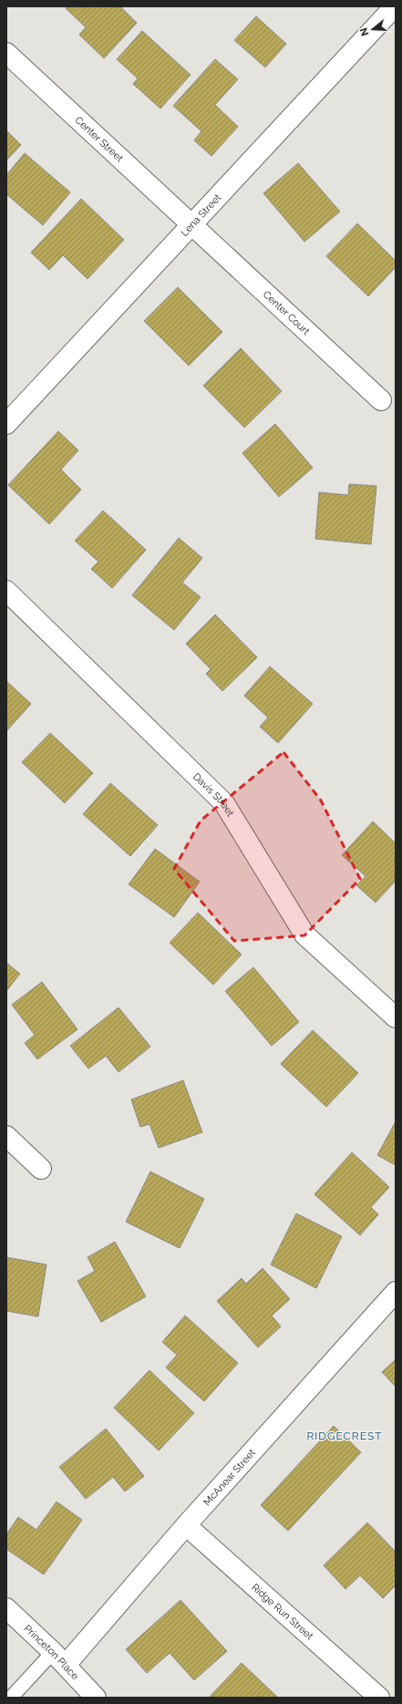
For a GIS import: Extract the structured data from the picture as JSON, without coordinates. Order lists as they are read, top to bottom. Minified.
{"streets":{"street":["Center Street","Lena Street","Center Court","Davis Street","McAnear Street","Ridge Run Street","Princeton Place"]},"crossings":[["Center Street","Lena Street"],["Center Street","Center Court"],["Lena Street","Center Court"],["McAnear Street","Ridge Run Street"],["McAnear Street","Princeton Place"]],"districts":["RIDGECREST"],"north":"left"}
